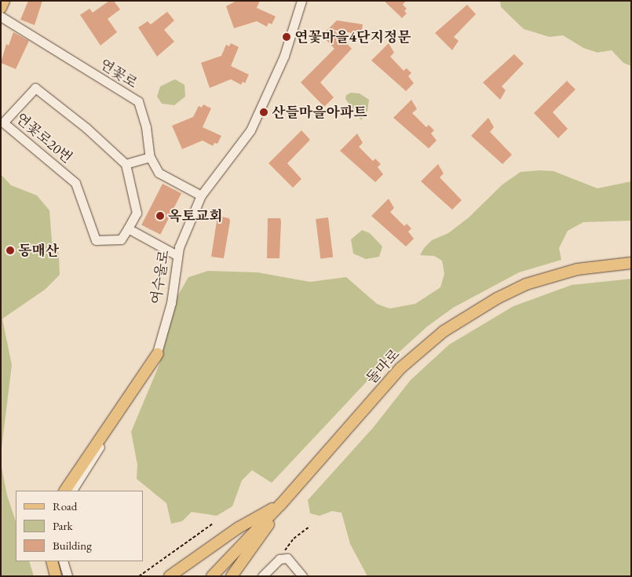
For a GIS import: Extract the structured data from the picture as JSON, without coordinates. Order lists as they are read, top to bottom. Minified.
{"streets":{"main road":["돌마로"],"street":["연꽃로","연꽃로20번","여수울로"]},"crossings":[["연꽃로","여수울로"]],"places":["연꽃마을4단지정문","산들마을아파트","옥토교회","동매산"],"legend":["Road","Park","Building"]}
